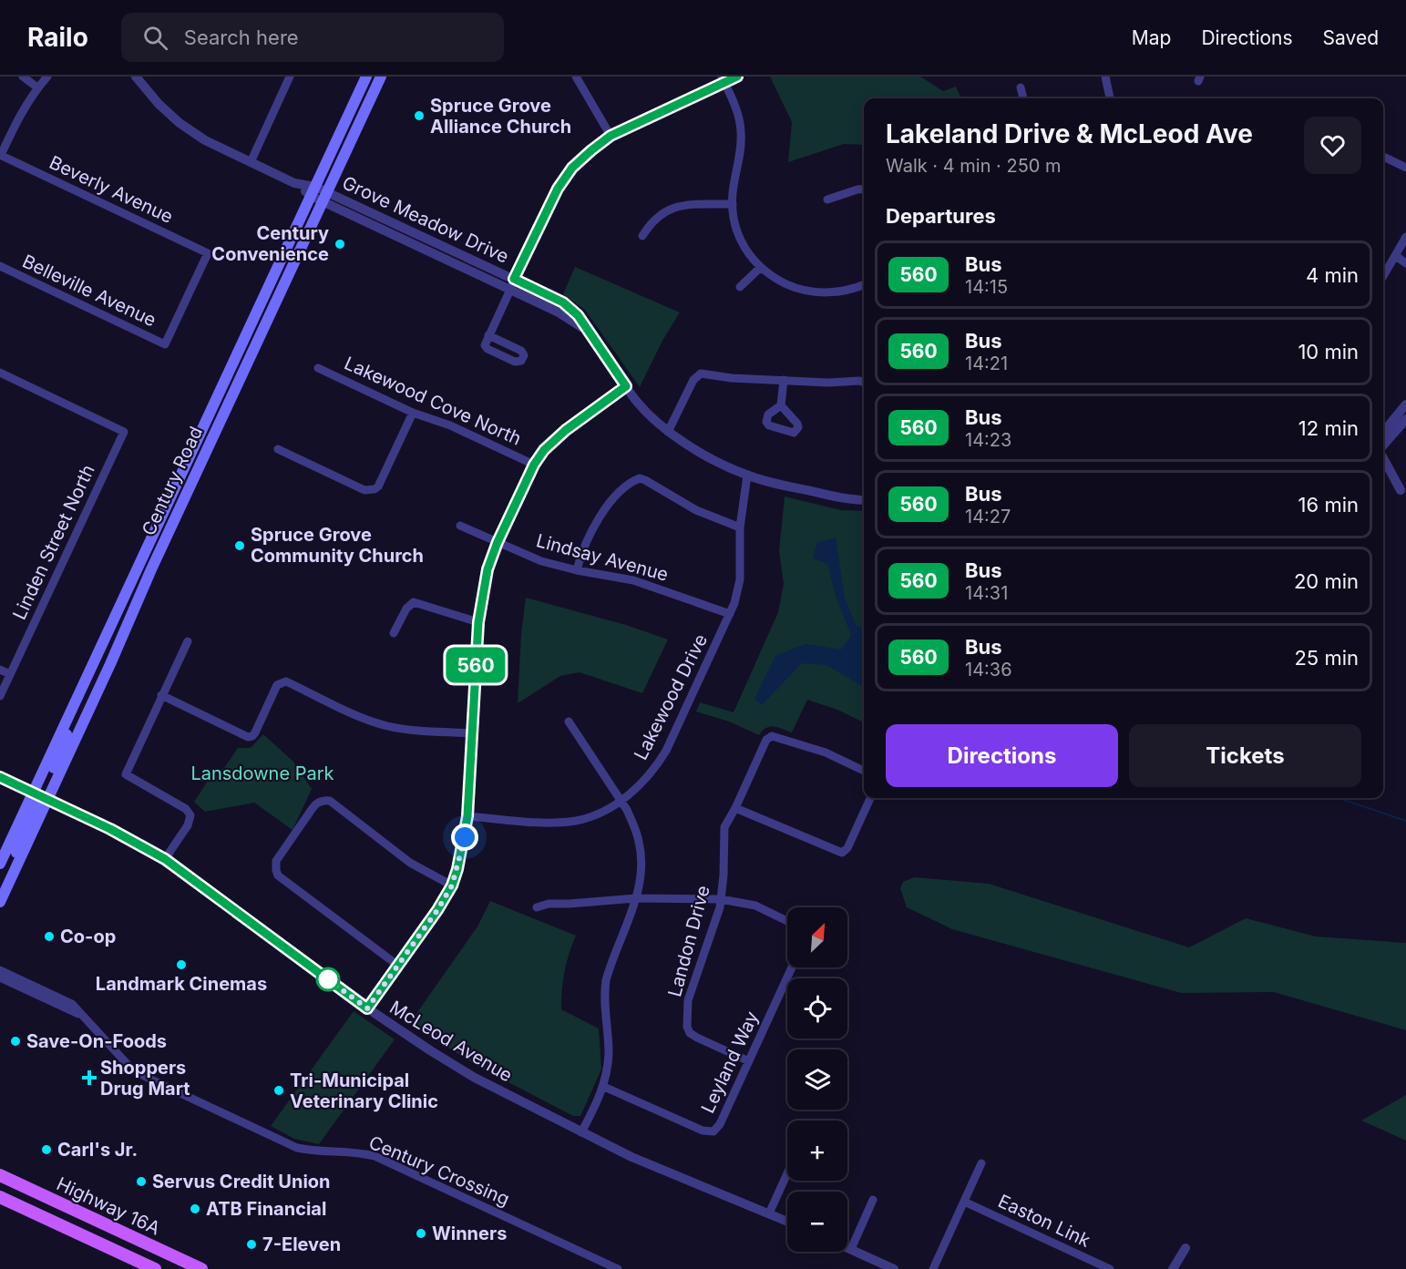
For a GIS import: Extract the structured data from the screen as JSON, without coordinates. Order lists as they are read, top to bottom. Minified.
{"streets":{"main road":["Century Road","Highway 16A"],"street":["Beverly Avenue","Grove Meadow Drive","Belleville Avenue","Lakewood Cove North","Linden Street North","Lindsay Avenue","Lakewood Drive","Landon Drive","McLeod Avenue","Leyland Way","Century Crossing","Easton Link"]},"crossings":[["Beverly Avenue","Belleville Avenue"],["Grove Meadow Drive","Century Road"],["Grove Meadow Drive","Lakewood Drive"],["Century Road","McLeod Avenue"],["Lindsay Avenue","Lakewood Drive"],["Landon Drive","Leyland Way"]],"parks":["Lansdowne Park"],"places":{"other":["Spruce Grove Alliance Church","Century Convenience","Spruce Grove Community Church","Co-op","Landmark Cinemas","Save-On-Foods","Tri-Municipal Veterinary Clinic","Carl's Jr.","Servus Credit Union","ATB Financial","Winners","7-Eleven"],"health":["Shoppers Drug Mart"]},"lines":["bus line 560"],"north":"top right","page":{"header":"Railo","search":"Search here","nav":["Map","Directions","Saved"],"on_map":"560","heading":[["Lakeland Drive & McLeod Ave","Walk · 4 min · 250 m"],"Departures"],"list":[{"mark":"560","name":"Bus","note":"14:15","value":"4 min"},{"mark":"560","name":"Bus","note":"14:21","value":"10 min"},{"mark":"560","name":"Bus","note":"14:23","value":"12 min"},{"mark":"560","name":"Bus","note":"14:27","value":"16 min"},{"mark":"560","name":"Bus","note":"14:31","value":"20 min"},{"mark":"560","name":"Bus","note":"14:36","value":"25 min"}],"buttons":["Directions","Tickets"],"map_buttons":["+","−"]}}
